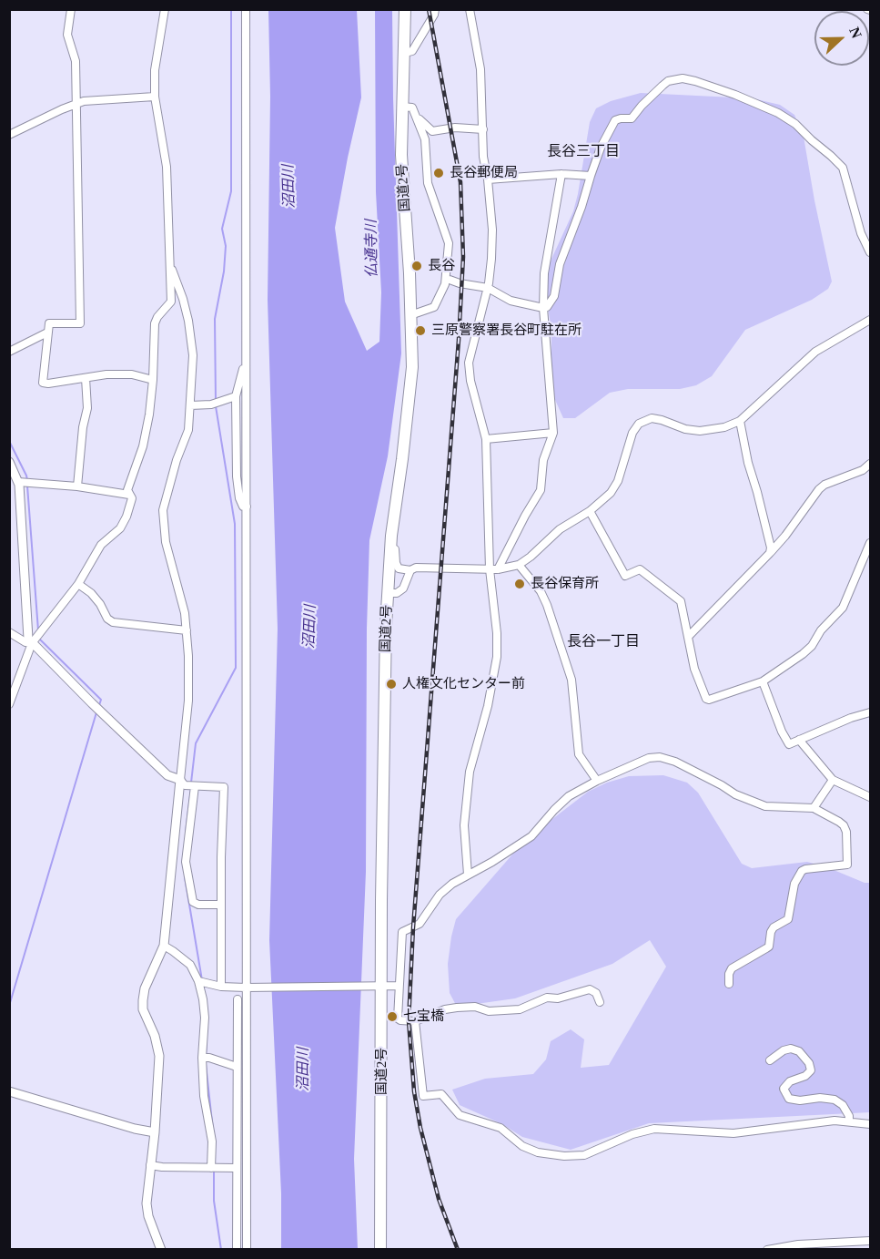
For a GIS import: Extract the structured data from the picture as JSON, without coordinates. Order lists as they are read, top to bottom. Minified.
{"streets":{"highway":["国道2号"]},"districts":["長谷三丁目","長谷一丁目"],"water":["沼田川","仏通寺川"],"places":["長谷郵便局","長谷","三原警察署長谷町駐在所","長谷保育所","人権文化センター前","七宝橋"],"north":"right"}
